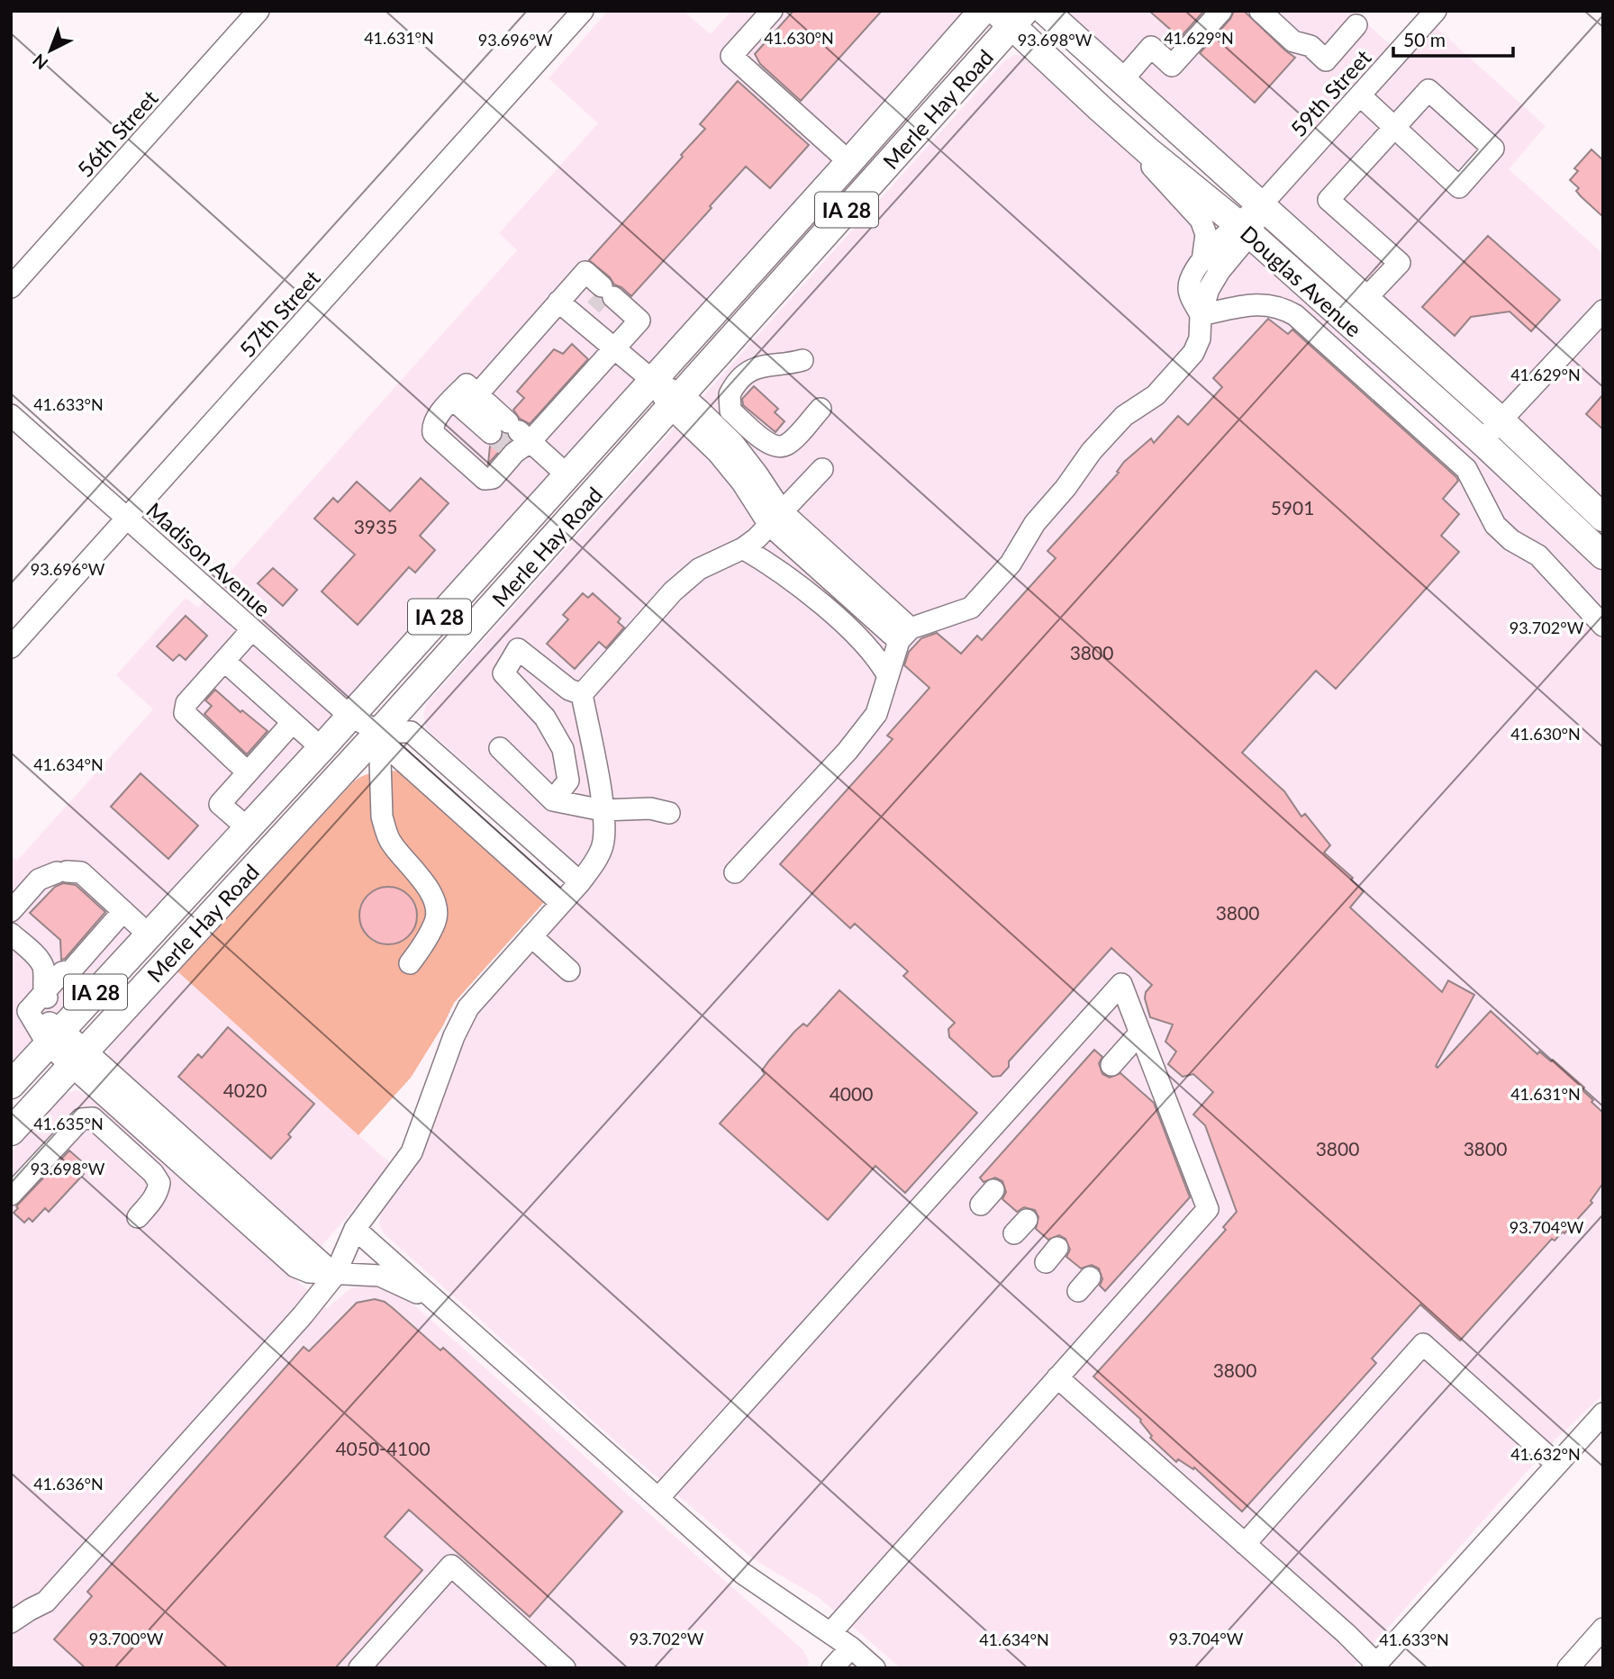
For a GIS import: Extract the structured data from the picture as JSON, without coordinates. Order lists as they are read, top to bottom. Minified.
{"streets":{"main road":["Merle Hay Road","IA 28","Douglas Avenue"],"street":["59th Street","56th Street","57th Street","Madison Avenue"]},"crossings":[["59th Street","Douglas Avenue"],["Merle Hay Road","Douglas Avenue"],["Merle Hay Road","Madison Avenue"],["57th Street","Madison Avenue"]],"house_numbers":["5901","3935","3800","3800","4020","4000","3800","3800","3800","4050-4100"],"scale_bar":"50 m","north":"bottom left","coordinates":["41.631°N","41.630°N","41.629°N","93.696°W","93.698°W","41.633°N","93.702°W","41.634°N","41.635°N","93.704°W","41.632°N","41.636°N","93.700°W"]}
